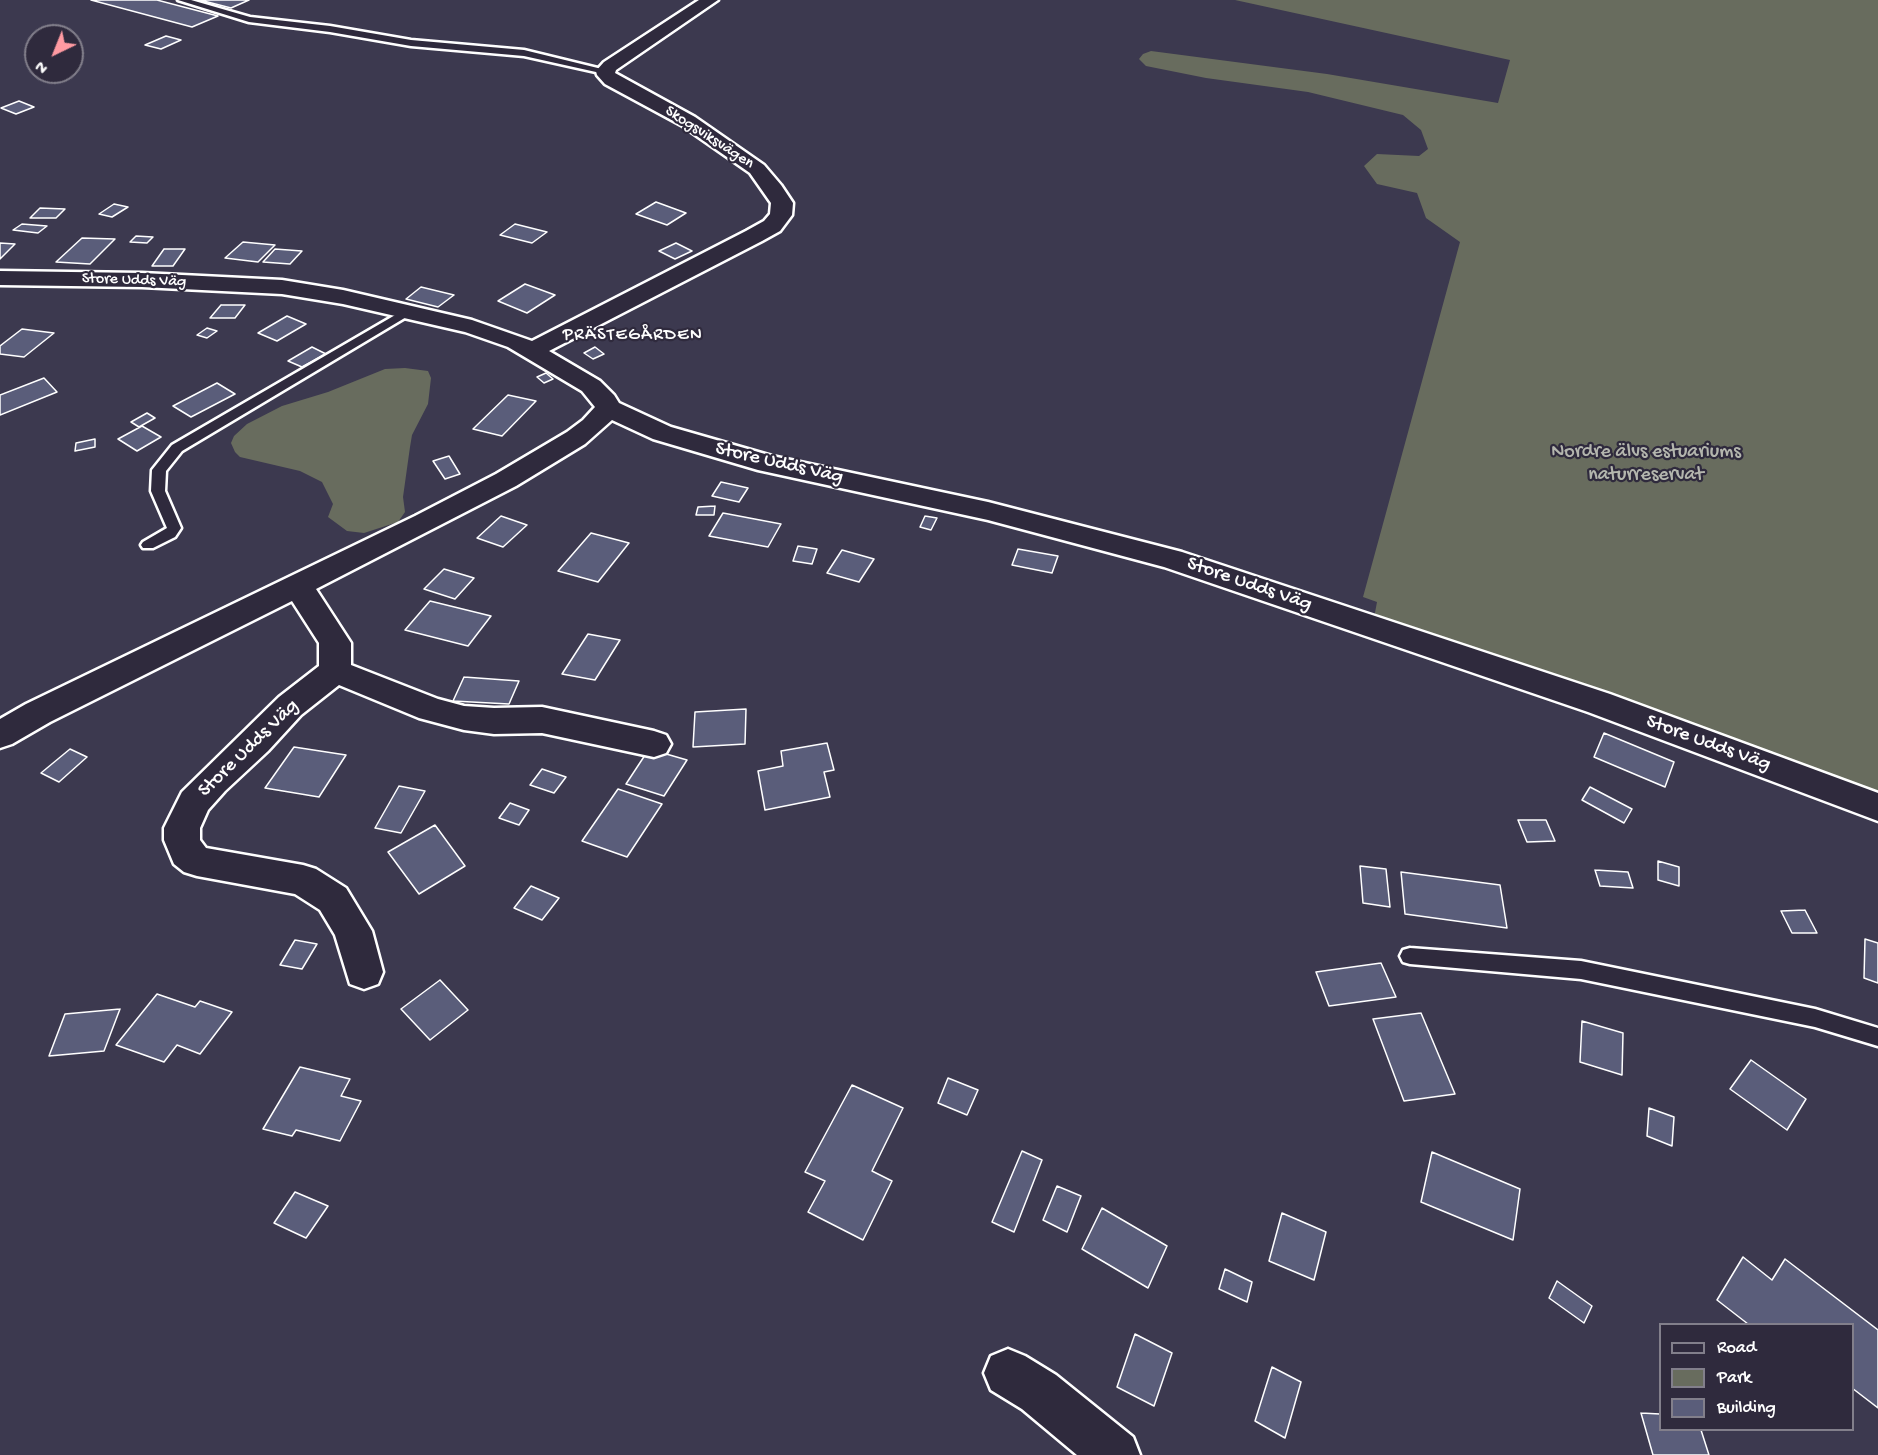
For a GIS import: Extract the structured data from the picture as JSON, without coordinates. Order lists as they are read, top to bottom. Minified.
{"streets":{"street":["Skogsviksvägen","Store Udds Väg"]},"crossings":[["Skogsviksvägen","Store Udds Väg"]],"districts":["PRÄSTEGÅRDEN"],"parks":["Nordre älvs estuariums naturreservat"],"legend":["Road","Park","Building"],"north":"bottom left"}
